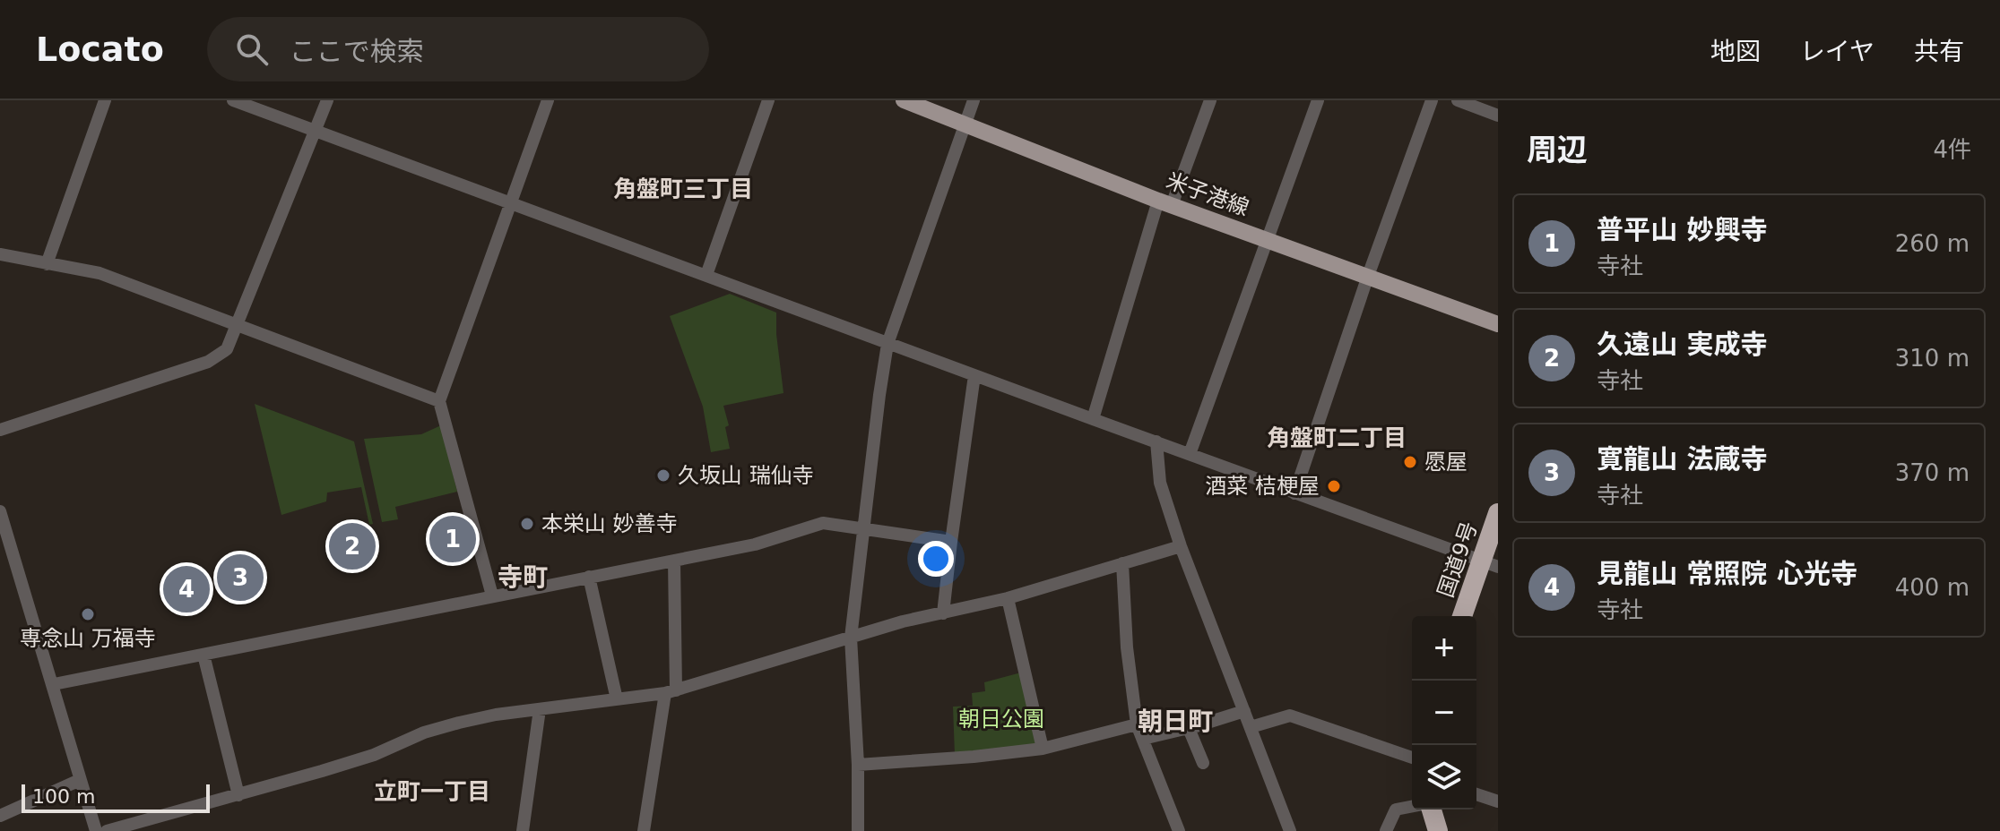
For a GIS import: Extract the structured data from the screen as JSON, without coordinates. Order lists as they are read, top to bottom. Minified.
{"streets":{"highway":["国道9号"],"main road":["米子港線"]},"districts":["角盤町三丁目","角盤町二丁目","寺町","朝日町","立町一丁目"],"parks":["朝日公園"],"places":["愿屋","久坂山 瑞仙寺","酒菜 桔梗屋","本栄山 妙善寺","専念山 万福寺"],"scale_bar":"100 m","page":{"header":"Locato","search":"ここで検索","nav":["地図","レイヤ","共有"],"heading":["周辺","4件"],"list":[{"mark":"1","name":"普平山 妙興寺","note":"寺社","value":"260 m"},{"mark":"2","name":"久遠山 実成寺","note":"寺社","value":"310 m"},{"mark":"3","name":"寛龍山 法蔵寺","note":"寺社","value":"370 m"},{"mark":"4","name":"見龍山 常照院 心光寺","note":"寺社","value":"400 m"}],"pins":["1","2","3","4"],"map_buttons":["+","−"],"scale":"100 m"}}
